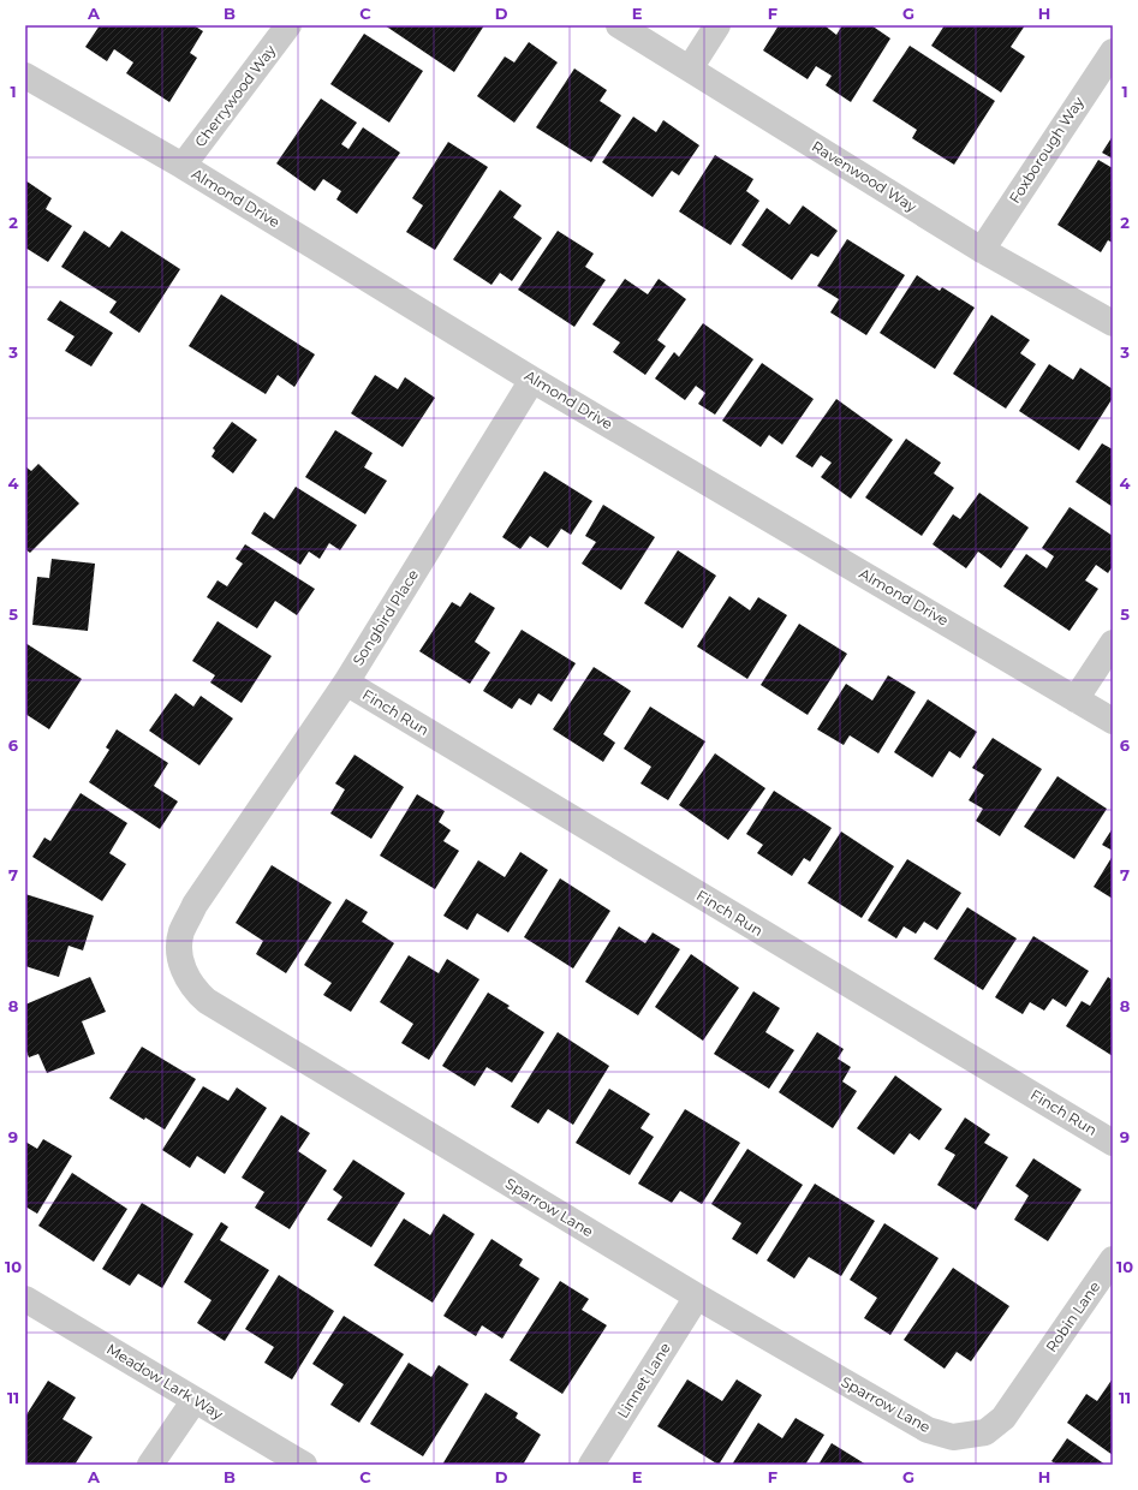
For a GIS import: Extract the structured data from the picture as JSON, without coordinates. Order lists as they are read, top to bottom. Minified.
{"streets":{"street":["Cherrywood Way","Foxborough Way","Ravenwood Way","Almond Drive","Songbird Place","Finch Run","Sparrow Lane","Robin Lane","Linnet Lane","Meadow Lark Way"]},"crossings":[["Cherrywood Way","Almond Drive"],["Foxborough Way","Ravenwood Way"],["Almond Drive","Songbird Place"],["Songbird Place","Finch Run"],["Songbird Place","Sparrow Lane"],["Sparrow Lane","Robin Lane"],["Sparrow Lane","Linnet Lane"]],"grid":{"columns":["A","B","C","D","E","F","G","H"],"rows":["1","2","3","4","5","6","7","8","9","10","11"]}}
